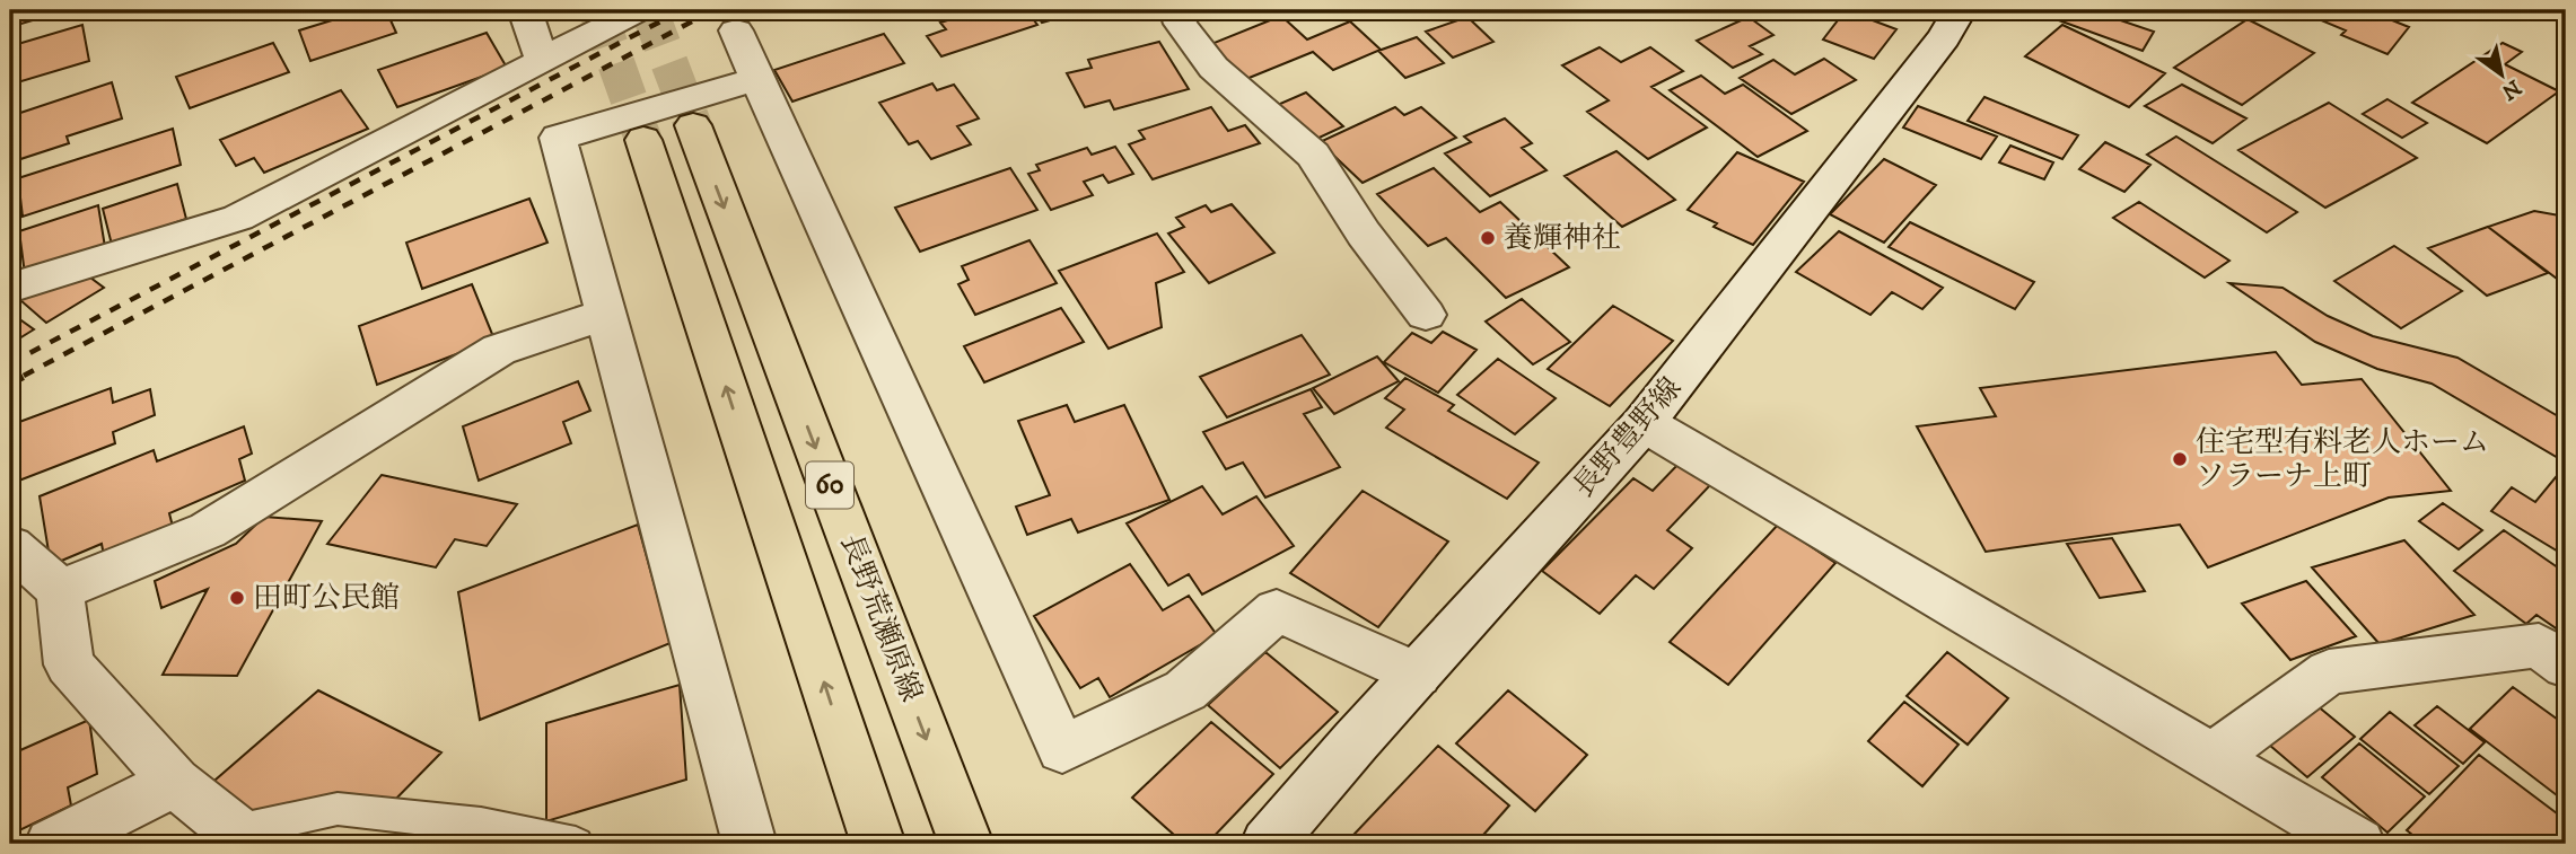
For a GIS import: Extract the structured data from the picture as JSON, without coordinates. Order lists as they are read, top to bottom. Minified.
{"streets":{"main road":["60","長野荒瀬原線"],"street":["長野豊野線"]},"places":["養輝神社","住宅型有料老人ホーム ソラーナ上町","田町公民館"],"north":"bottom right"}
